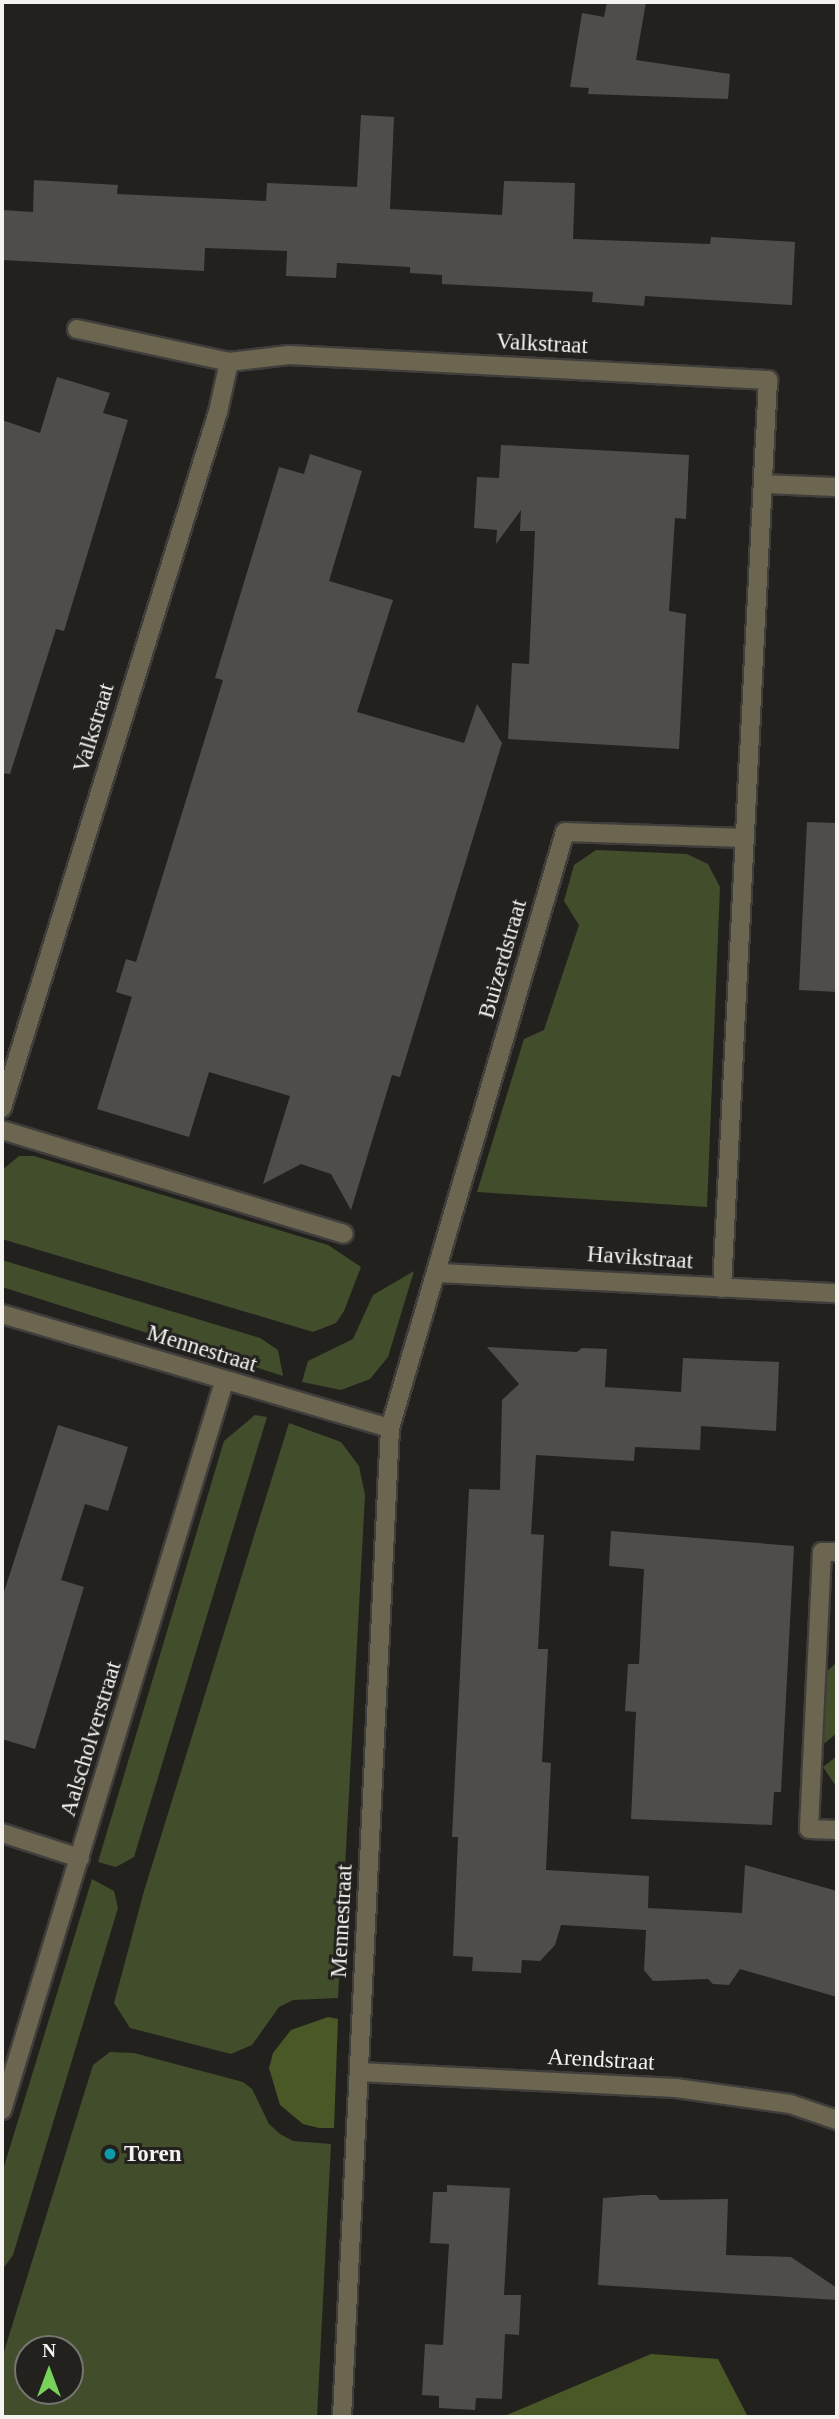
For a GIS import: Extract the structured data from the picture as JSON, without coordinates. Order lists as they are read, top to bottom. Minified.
{"streets":{"street":["Valkstraat","Buizerdstraat","Havikstraat","Mennestraat","Aalscholverstraat","Arendstraat"]},"crossings":[["Buizerdstraat","Havikstraat"],["Buizerdstraat","Mennestraat"],["Havikstraat","Mennestraat"],["Mennestraat","Aalscholverstraat"],["Mennestraat","Arendstraat"]],"places":["Toren"],"north":"top"}
